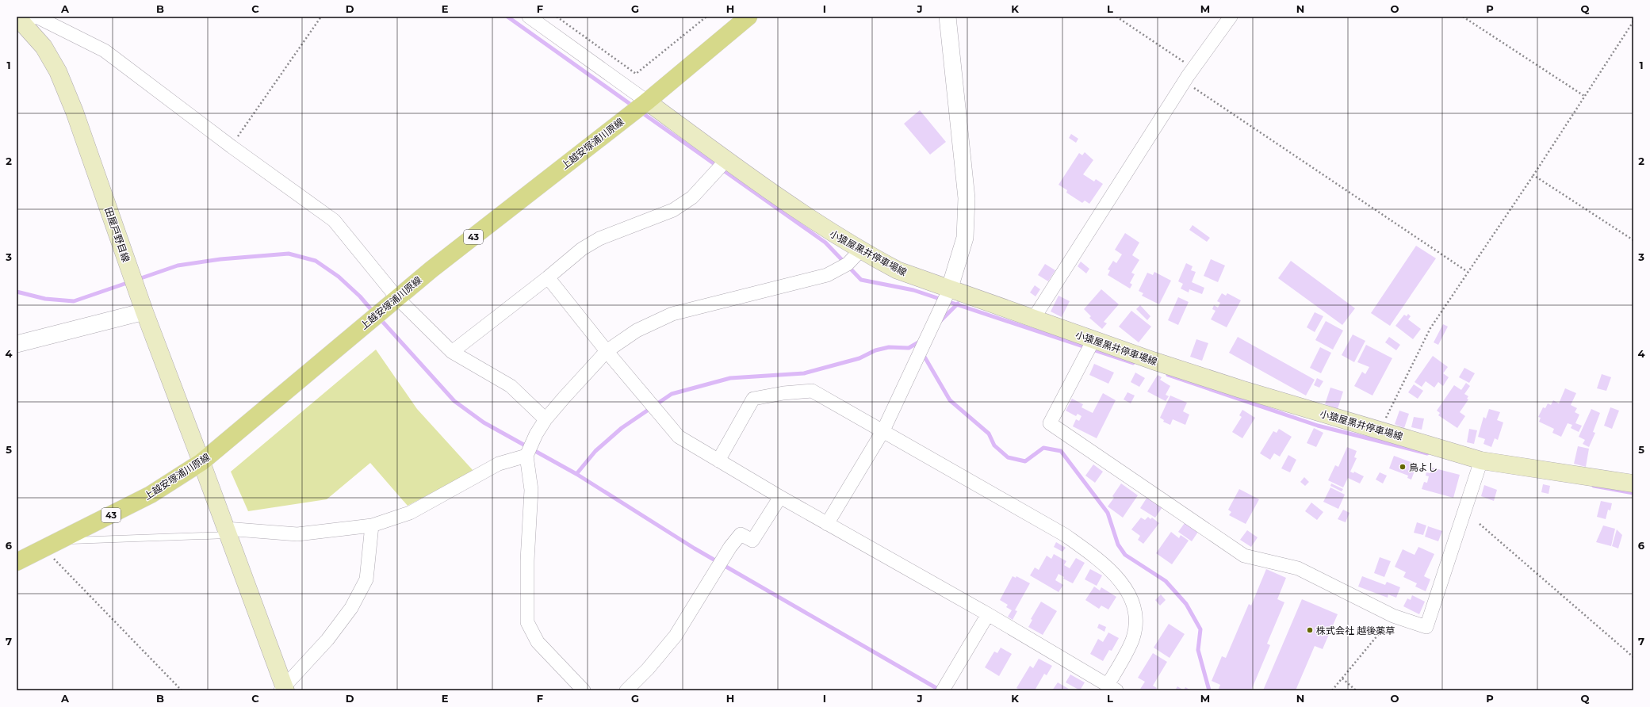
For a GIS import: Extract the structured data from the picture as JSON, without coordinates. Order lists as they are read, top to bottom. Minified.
{"streets":{"main road":["上越安塚浦川原線","田屋戸野目線","43","小猿屋黒井停車場線"]},"crossings":[["上越安塚浦川原線","田屋戸野目線"],["上越安塚浦川原線","小猿屋黒井停車場線"]],"places":["鳥よし","株式会社 越後薬草"],"grid":{"columns":["A","B","C","D","E","F","G","H","I","J","K","L","M","N","O","P","Q"],"rows":["1","2","3","4","5","6","7"]}}
